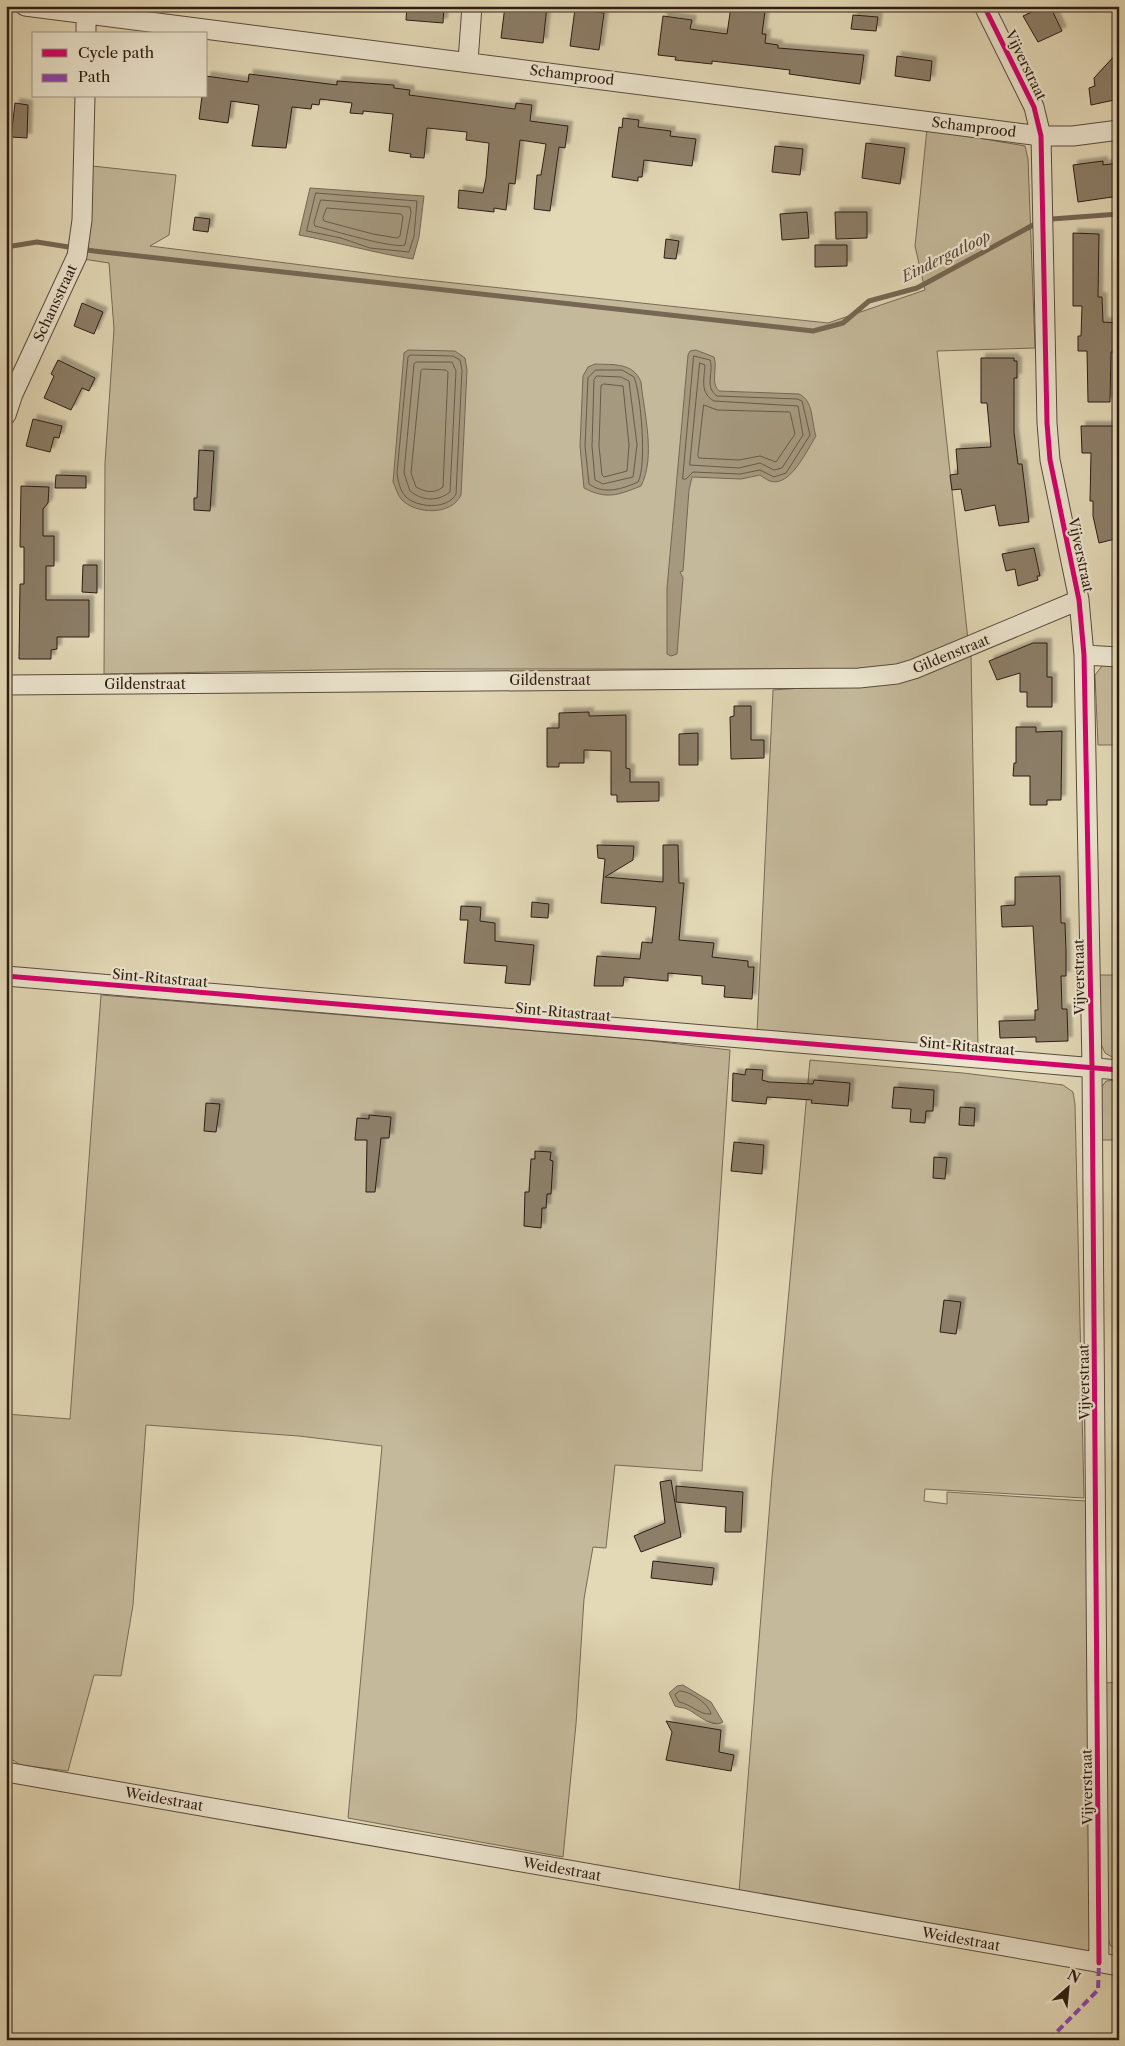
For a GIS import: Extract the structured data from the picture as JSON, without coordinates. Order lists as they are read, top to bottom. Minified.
{"streets":{"street":["Vijverstraat","Schamprood","Schansstraat","Gildenstraat","Sint-Ritastraat","Weidestraat"]},"crossings":[["Vijverstraat","Schamprood"],["Vijverstraat","Gildenstraat"],["Vijverstraat","Sint-Ritastraat"],["Vijverstraat","Weidestraat"]],"water":["Eindergatloop"],"legend":["Cycle path","Path"],"north":"top right"}
